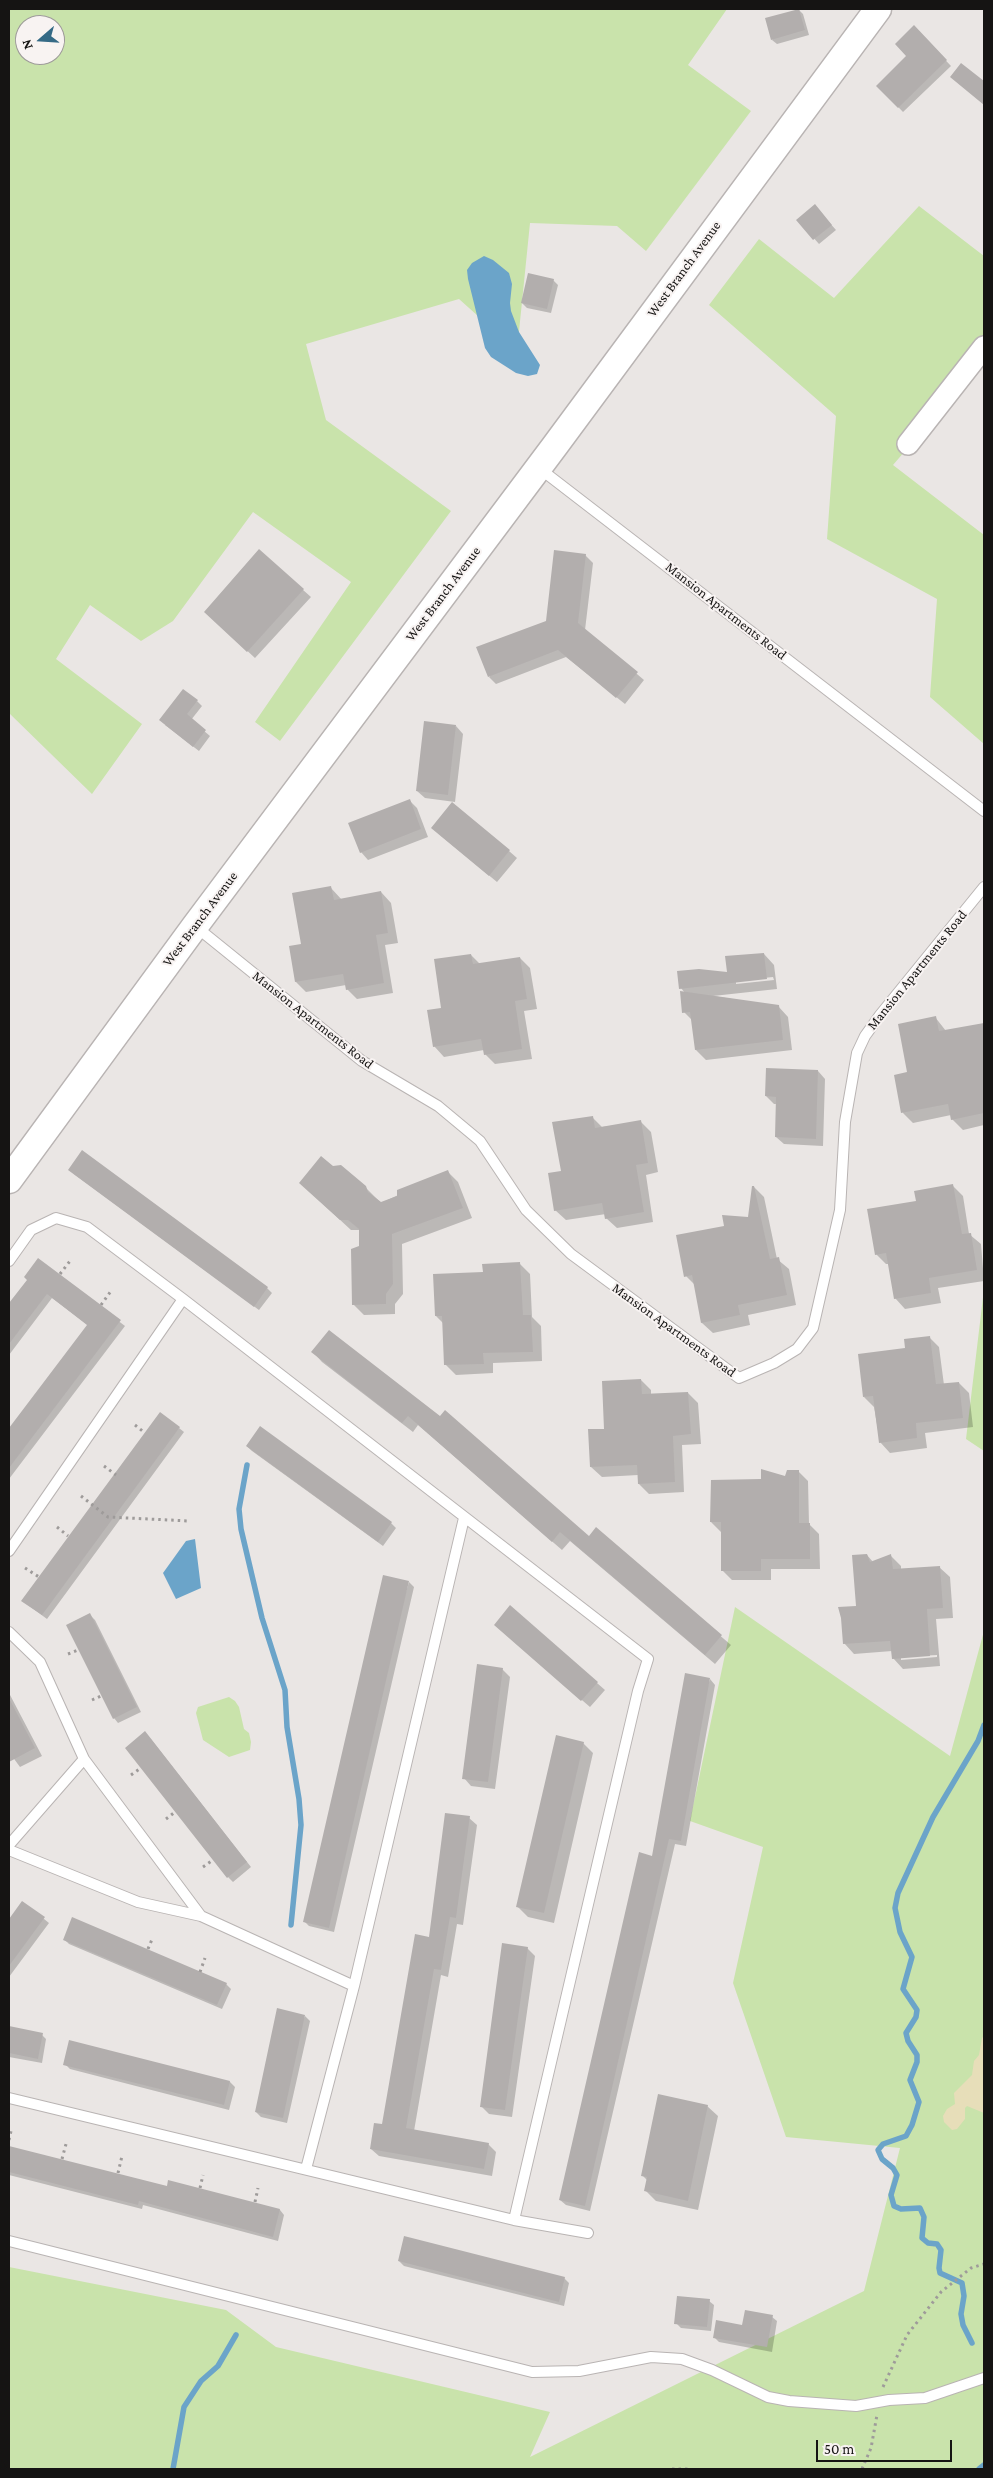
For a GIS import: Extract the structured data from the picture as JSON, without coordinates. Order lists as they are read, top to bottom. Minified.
{"streets":{"street":["West Branch Avenue"],"lane":["Mansion Apartments Road"]},"crossings":[["West Branch Avenue","Mansion Apartments Road"]],"scale_bar":"50 m","north":"left"}
